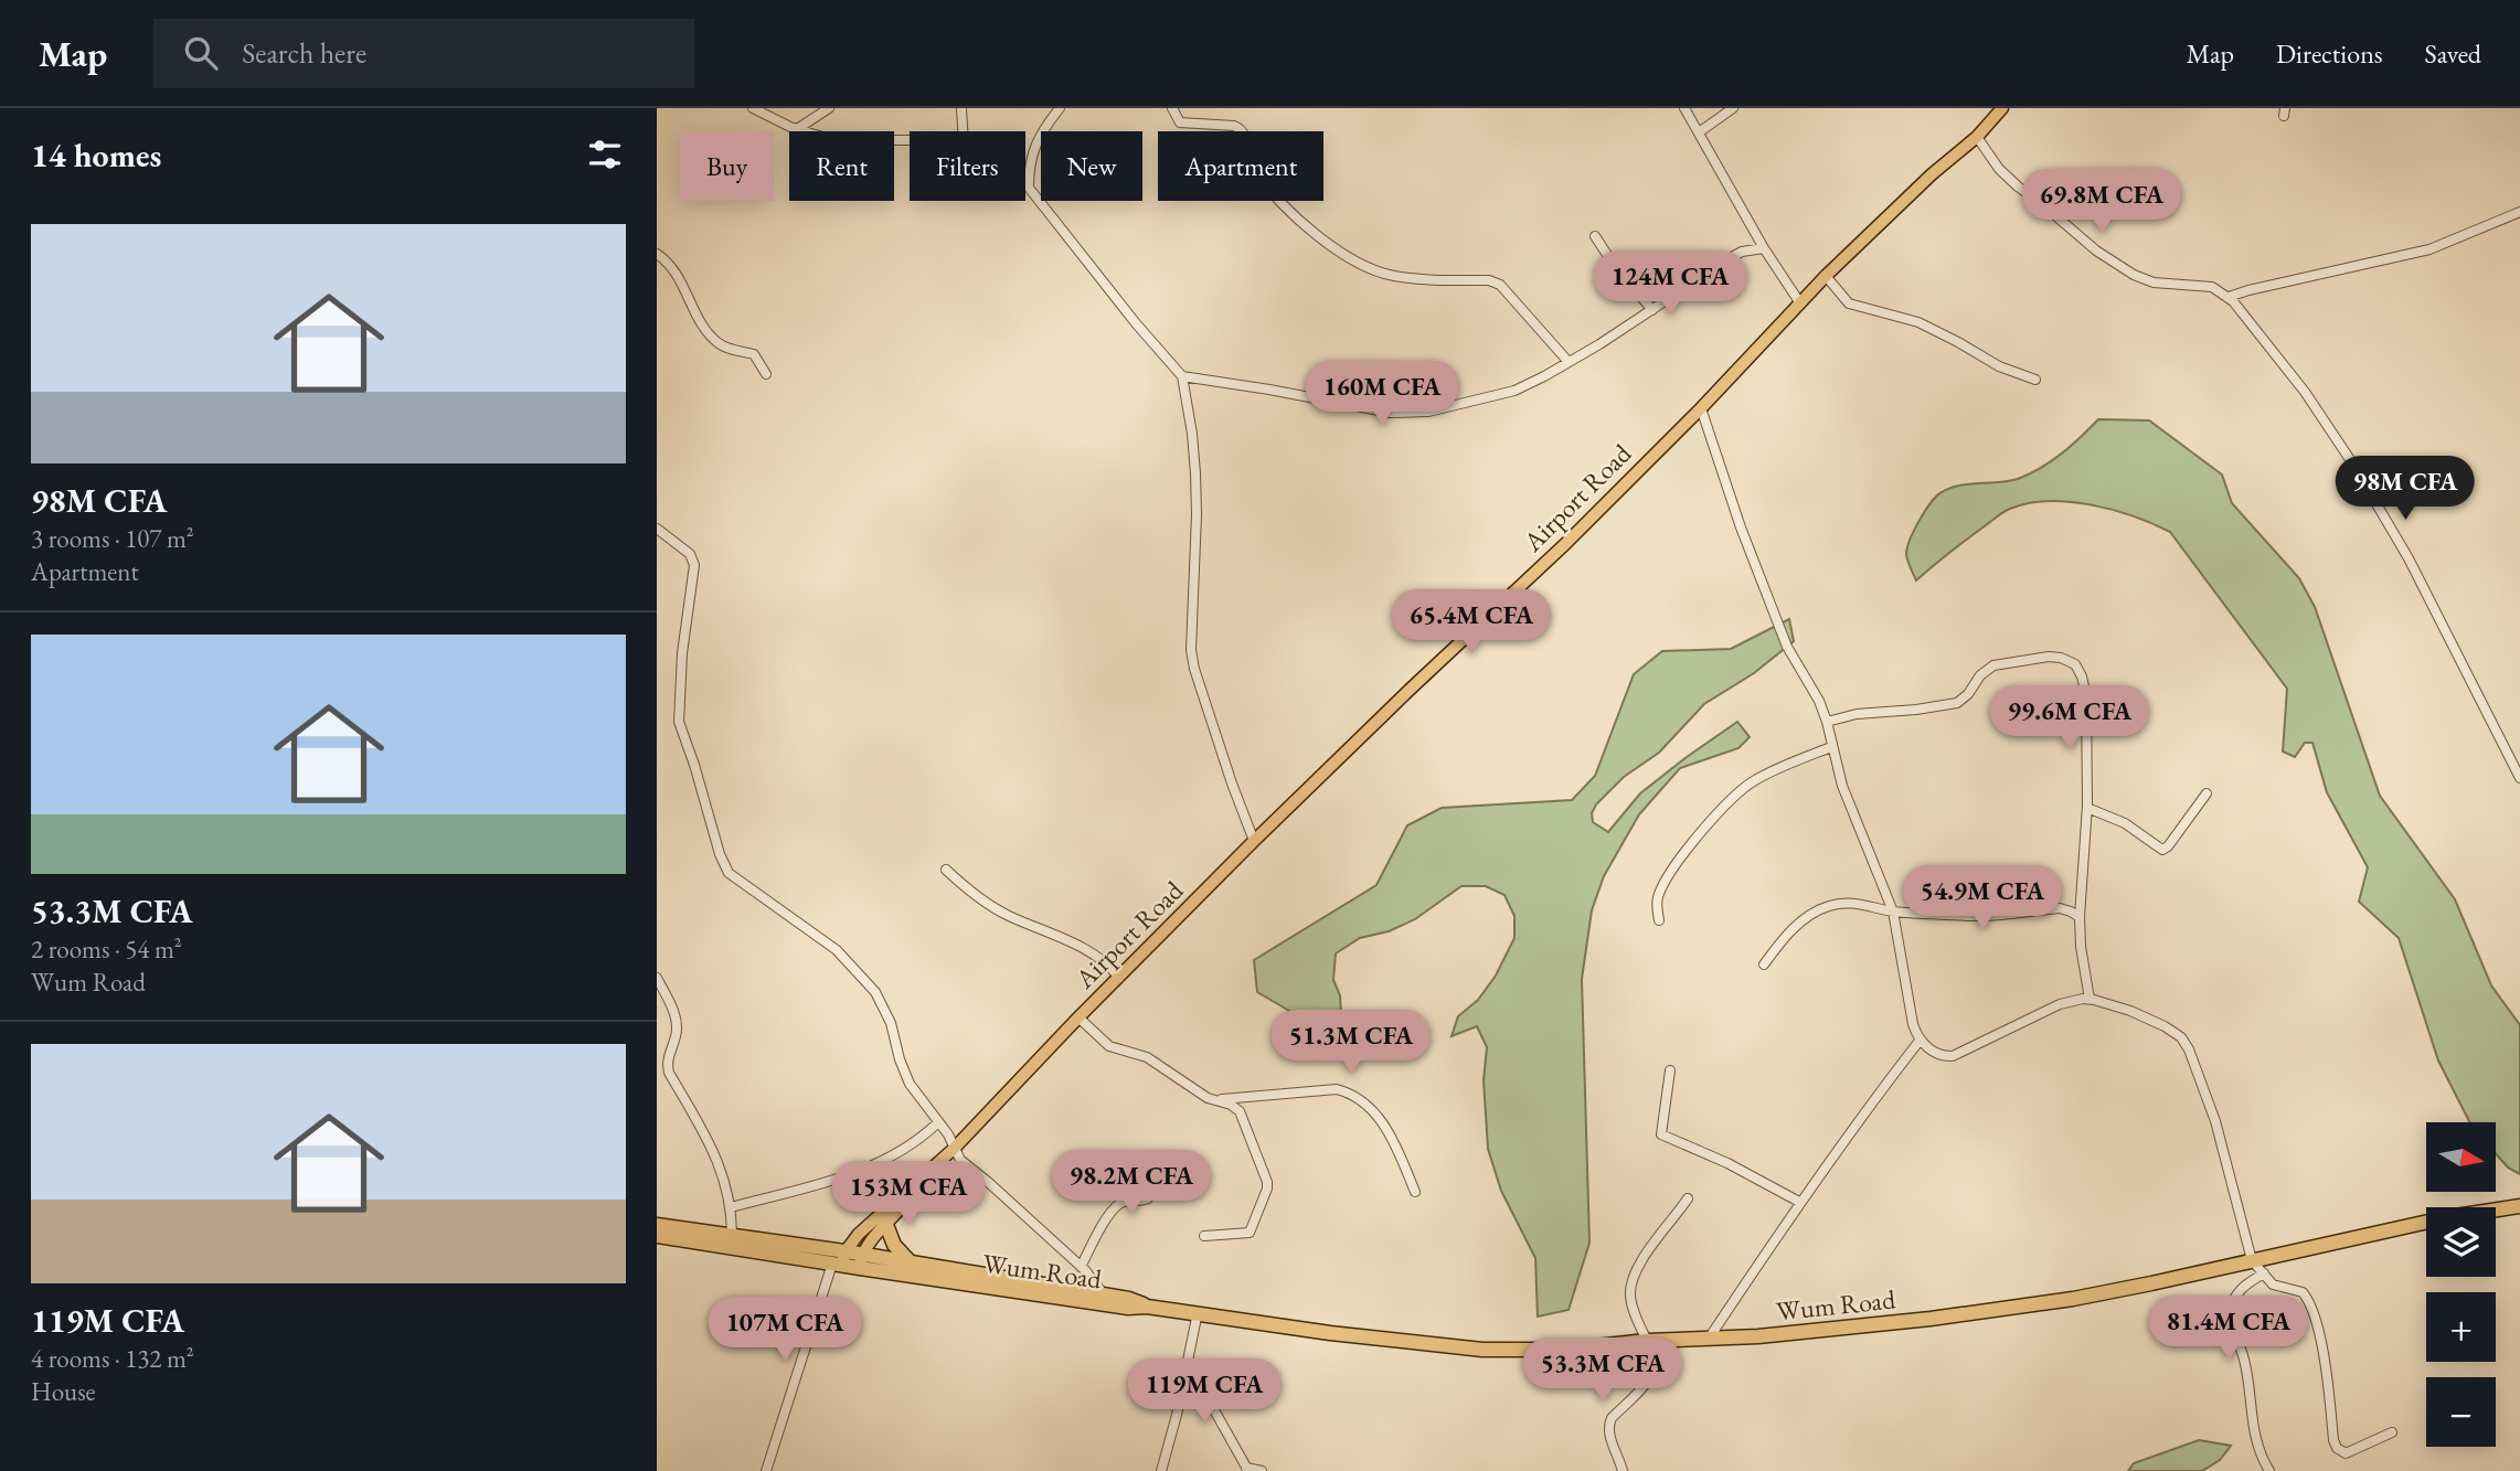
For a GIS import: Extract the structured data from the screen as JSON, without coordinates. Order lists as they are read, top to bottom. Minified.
{"streets":{"highway":["Wum Road"],"main road":["Airport Road"]},"crossings":[["Airport Road","Wum Road"]],"north":"right","page":{"header":"Map","search":"Search here","nav":["Map","Directions","Saved"],"heading":"14 homes","chip":["Buy","Rent","Filters","New","Apartment"],"price":["69.8M CFA","124M CFA","160M CFA","98M CFA","65.4M CFA","99.6M CFA","54.9M CFA","51.3M CFA","98.2M CFA","153M CFA","81.4M CFA","107M CFA","53.3M CFA","119M CFA"],"list":[{"name":"98M CFA","note":"3 rooms · 107 m² · Apartment"},{"name":"53.3M CFA","note":"2 rooms · 54 m² · Wum Road"},{"name":"119M CFA","note":"4 rooms · 132 m² · House"}],"map_buttons":["+","−"]}}
